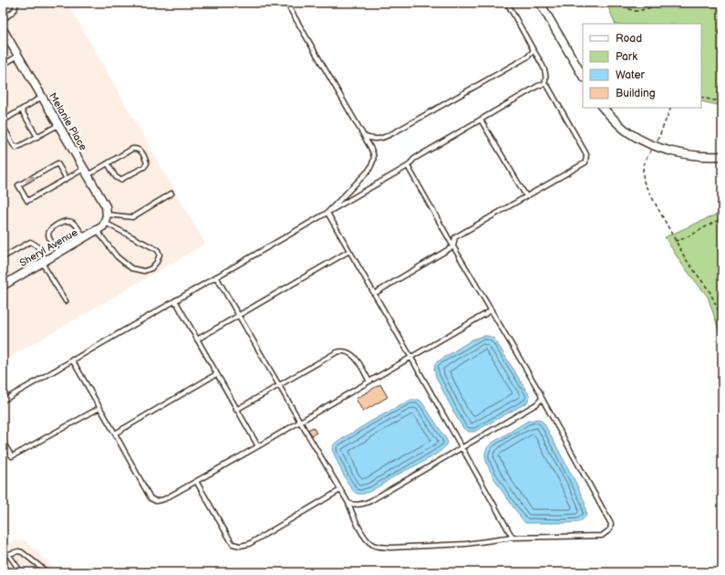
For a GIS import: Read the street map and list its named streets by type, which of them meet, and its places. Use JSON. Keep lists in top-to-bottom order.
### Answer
{
  "streets": {
    "street": ["Melanie Place", "Sheryl Avenue"]
  },
  "legend": [
    "Road",
    "Park",
    "Water",
    "Building"
  ]
}
